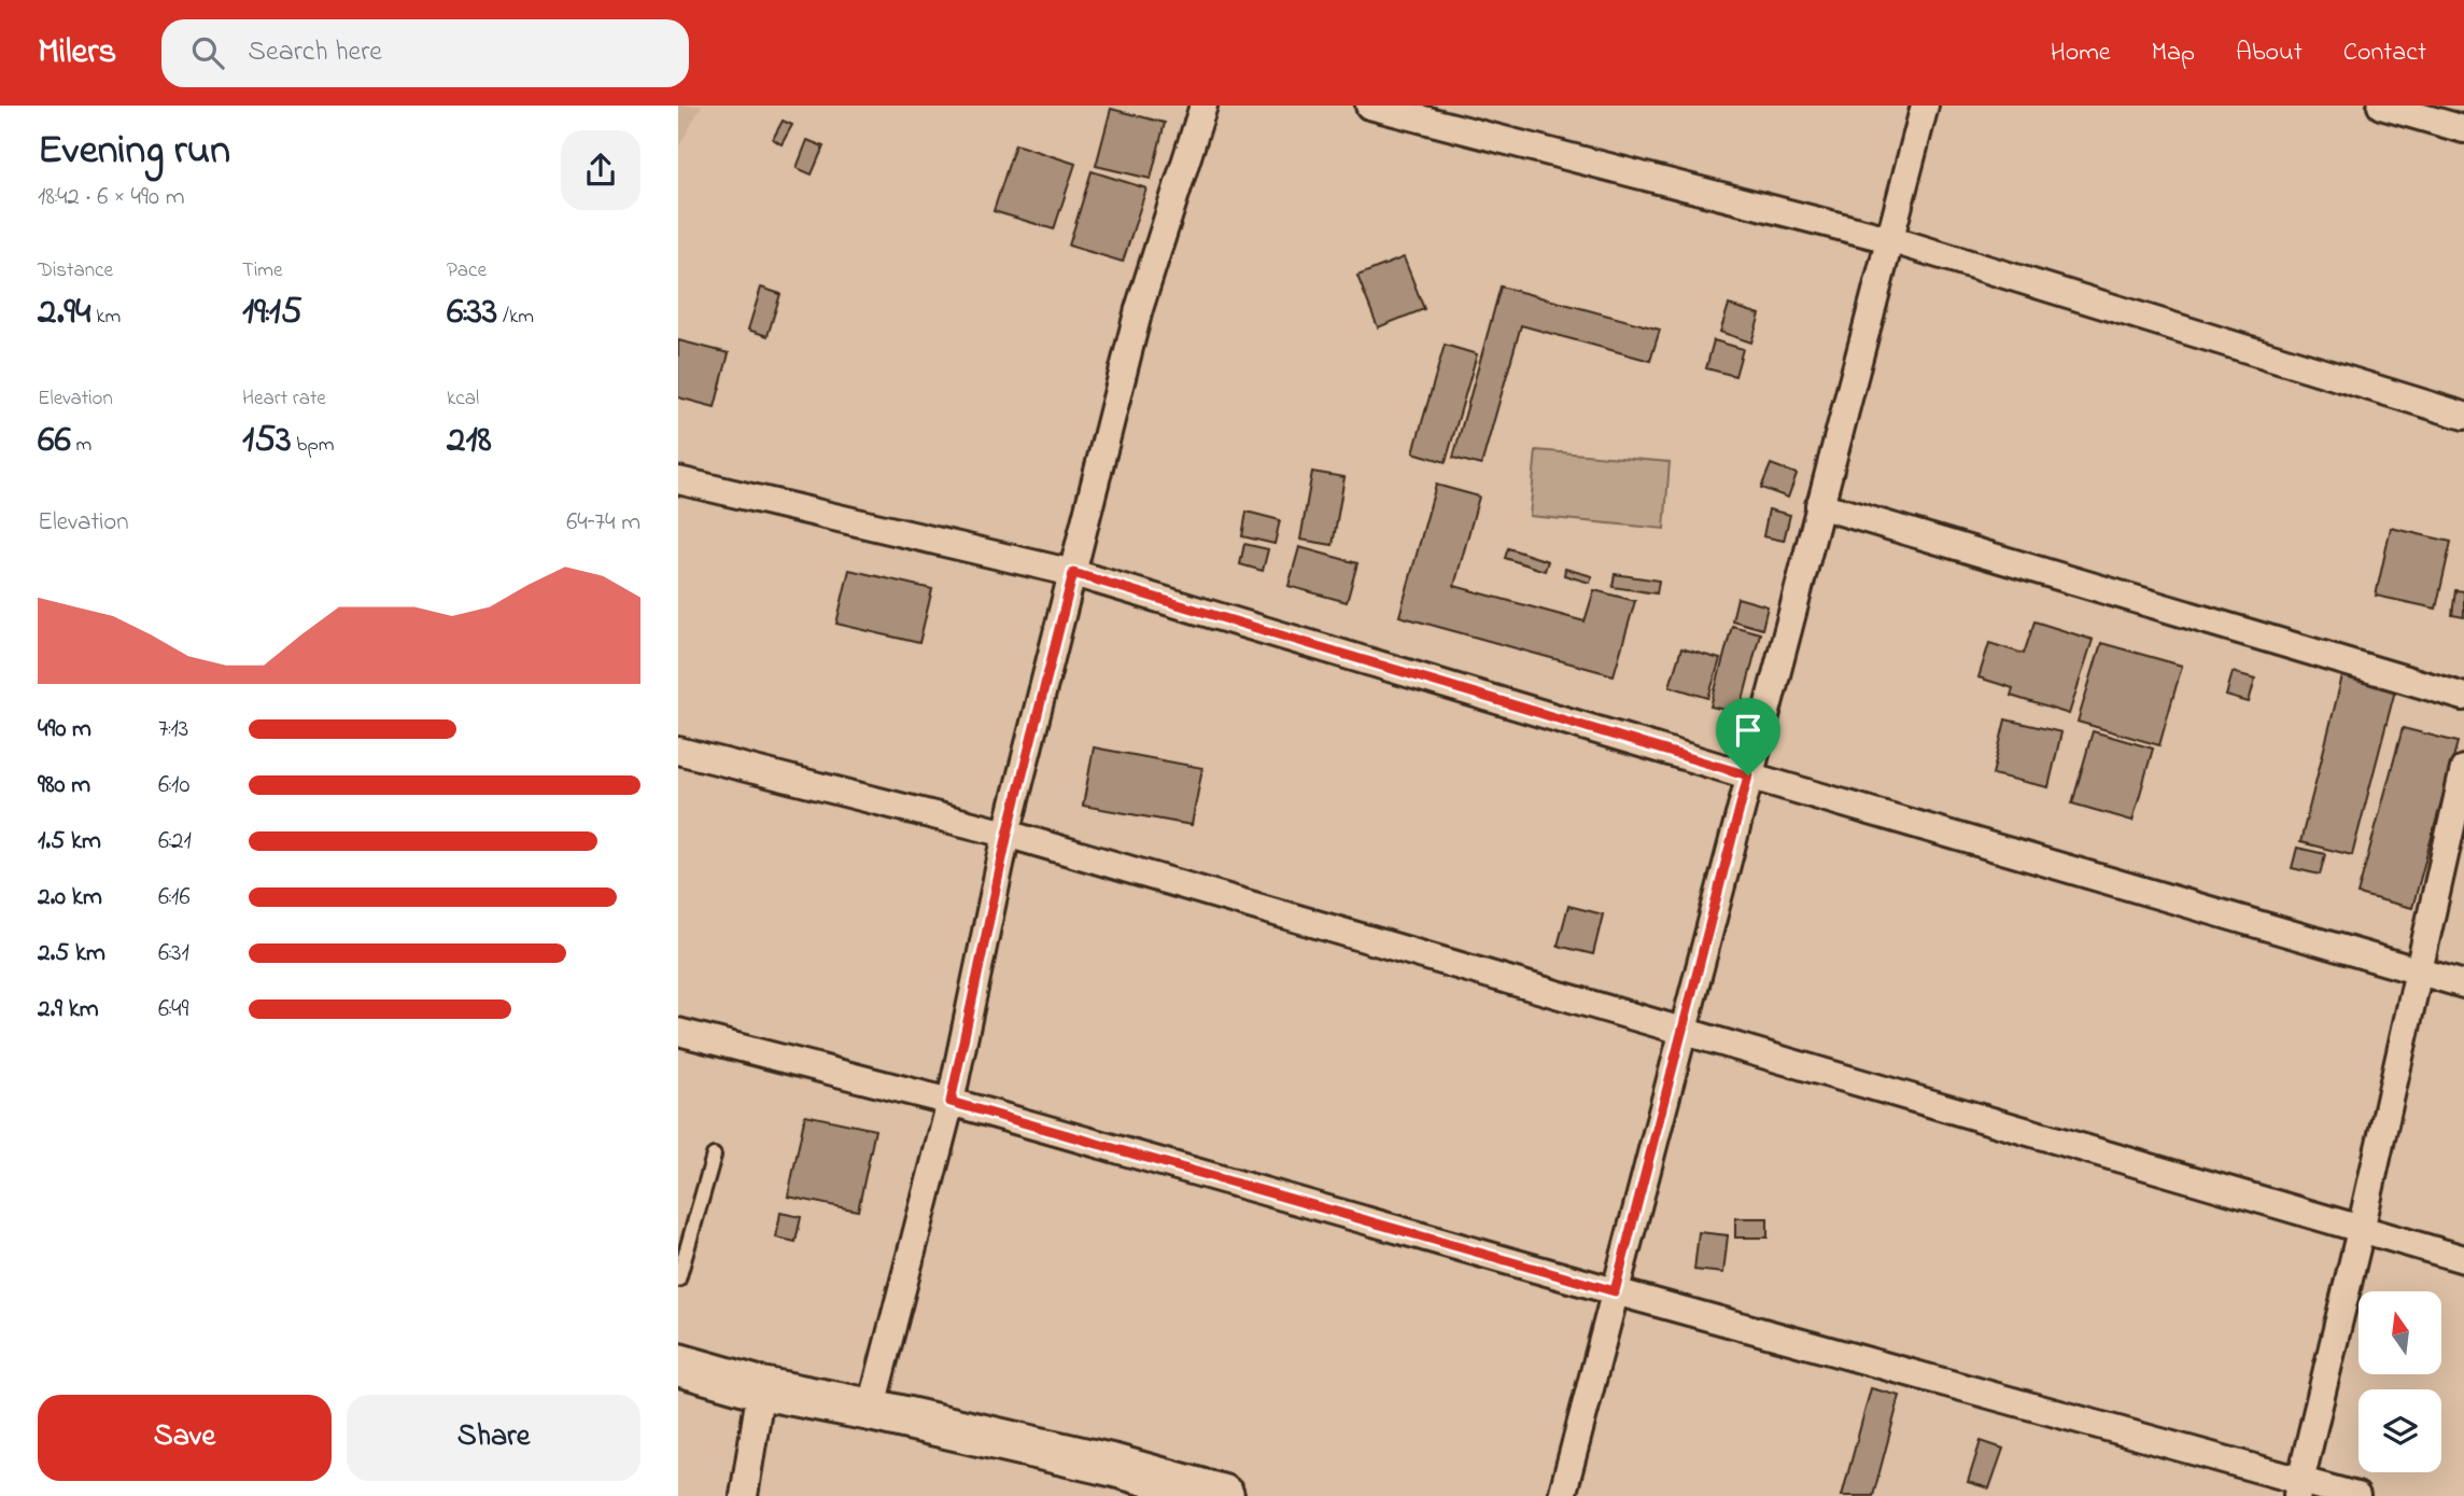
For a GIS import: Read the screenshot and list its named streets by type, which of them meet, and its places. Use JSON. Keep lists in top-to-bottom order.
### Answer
{
  "north": "top",
  "page": {
    "header": "Milers",
    "search": "Search here",
    "nav": [
      "Home",
      "Map",
      "About",
      "Contact"
    ],
    "heading": ["Evening run", "18:42 · 6 × 490 m"],
    "stats": [
      ["Distance", "2.94 km"],
      ["Time", "19:15"],
      ["Pace", "6:33 /km"],
      ["Elevation", "66 m"],
      ["Heart rate", "153 bpm"],
      ["kcal", "218"]
    ],
    "chart": ["Elevation", "64–74 m"],
    "list": [
      {
        "name": "490 m",
        "note": "7:13"
      },
      {
        "name": "980 m",
        "note": "6:10"
      },
      {
        "name": "1.5 km",
        "note": "6:21"
      },
      {
        "name": "2.0 km",
        "note": "6:16"
      },
      {
        "name": "2.5 km",
        "note": "6:31"
      },
      {
        "name": "2.9 km",
        "note": "6:49"
      }
    ],
    "buttons": ["Save", "Share"]
  }
}
